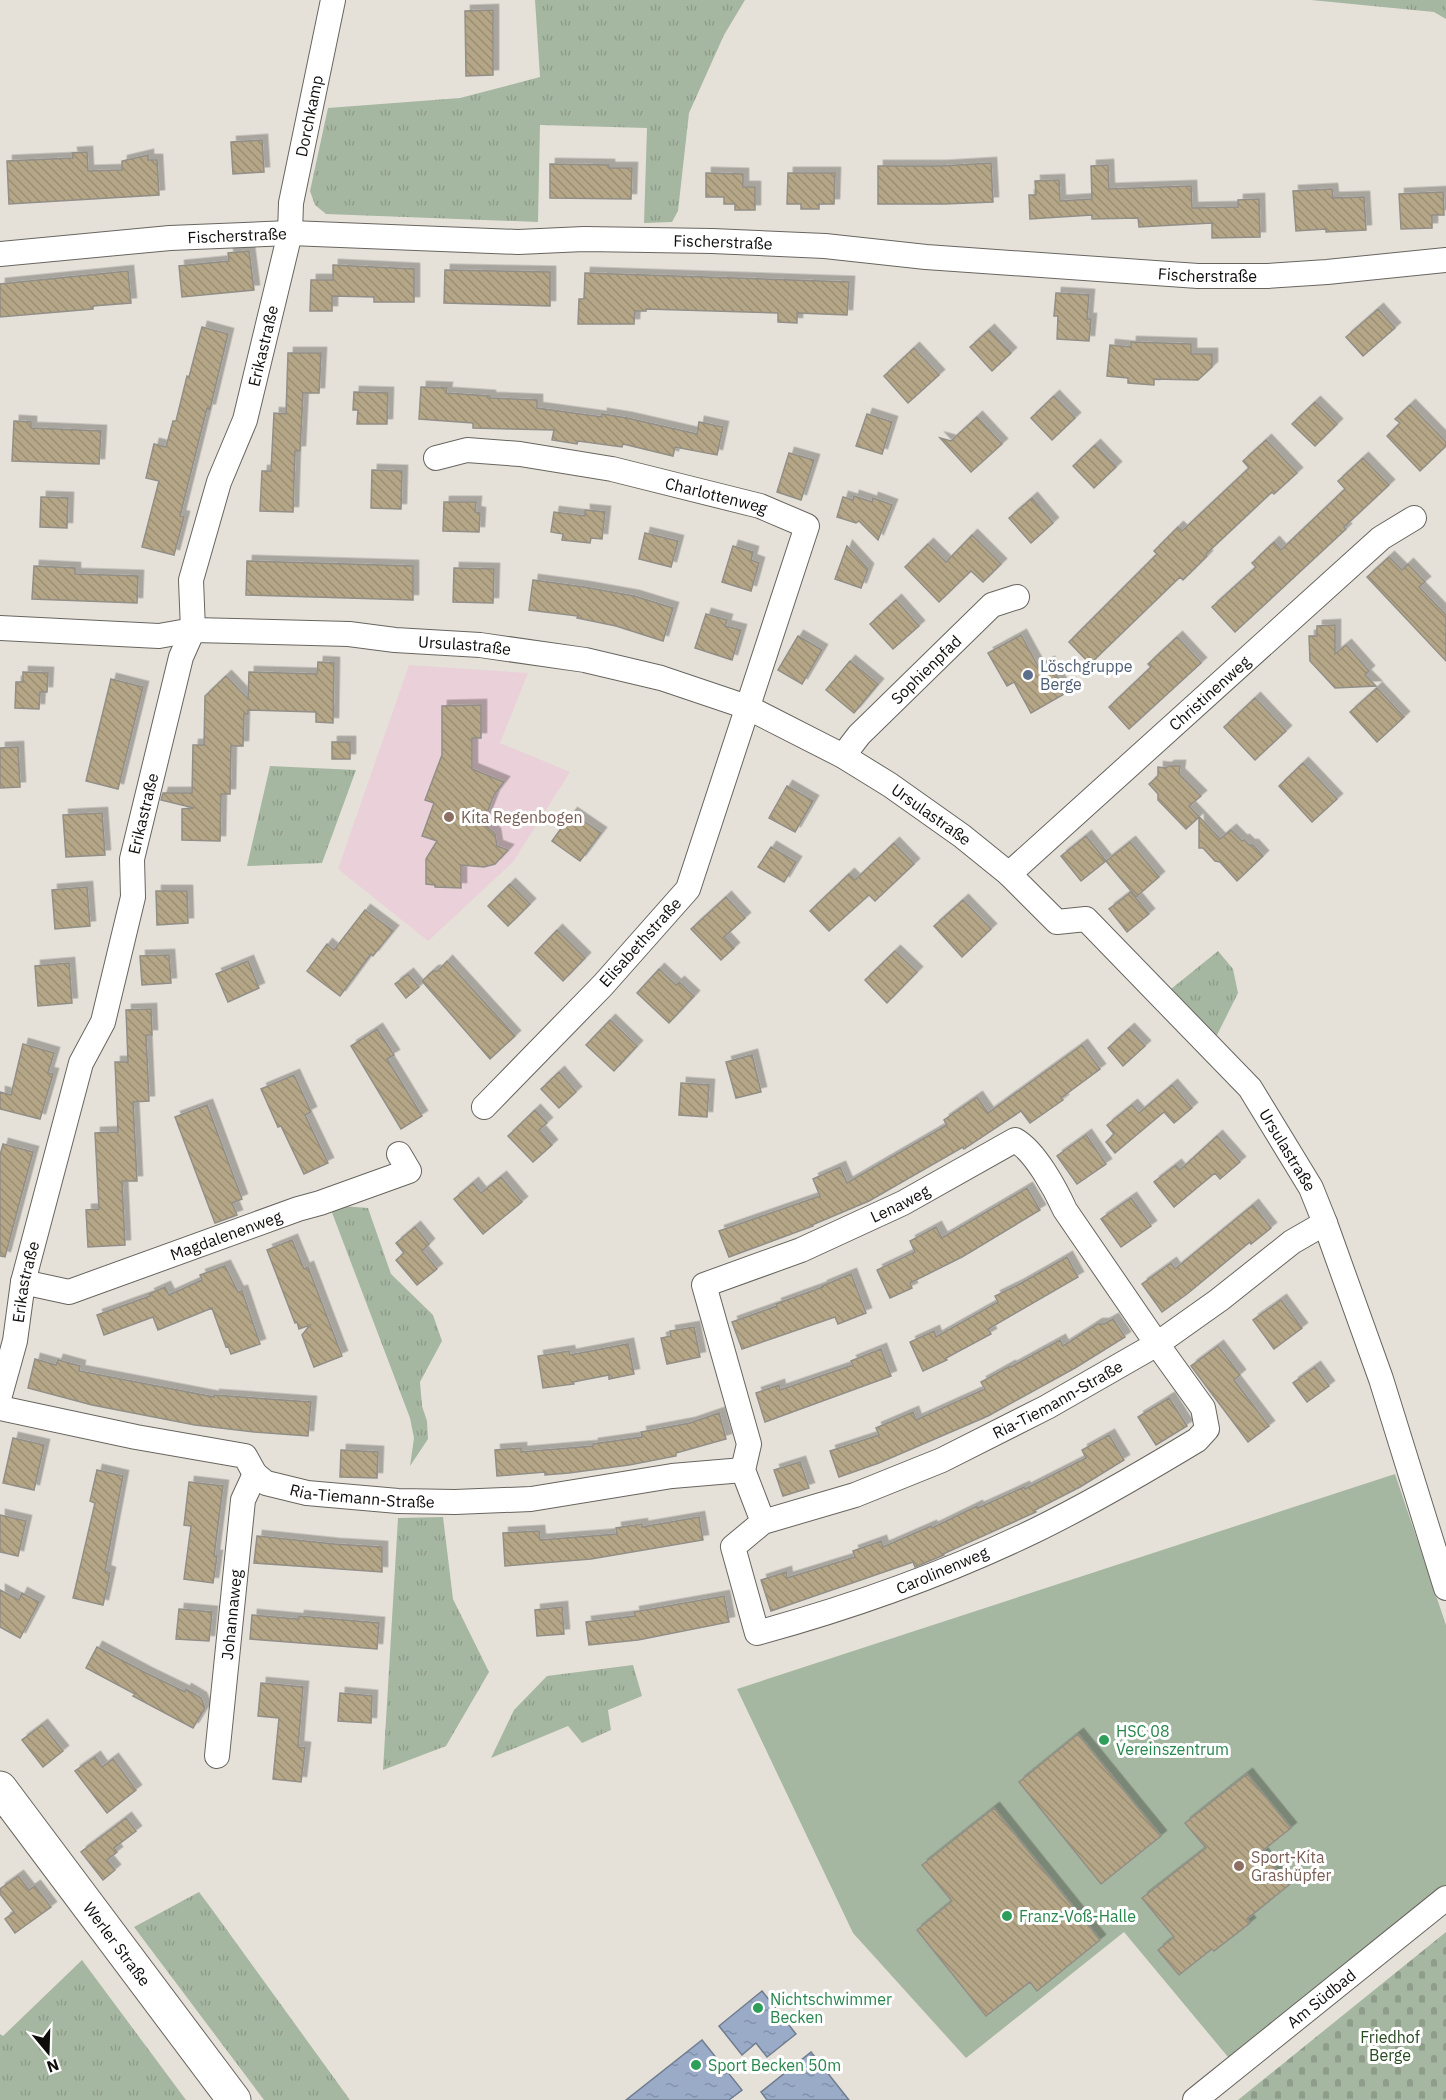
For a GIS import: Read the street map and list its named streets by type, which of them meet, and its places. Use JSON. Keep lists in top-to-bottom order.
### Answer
{
  "streets": {
    "main road": ["Werler Straße"],
    "street": [
      "Dorchkamp",
      "Fischerstraße",
      "Erikastraße",
      "Charlottenweg",
      "Ursulastraße",
      "Sophienpfad",
      "Christinenweg",
      "Elisabethstraße",
      "Lenaweg",
      "Magdalenenweg",
      "Ria-Tiemann-Straße",
      "Carolinenweg",
      "Johannaweg",
      "Am Südbad"
    ]
  },
  "crossings": [
    ["Dorchkamp", "Fischerstraße"],
    ["Dorchkamp", "Erikastraße"],
    ["Fischerstraße", "Erikastraße"],
    ["Erikastraße", "Ursulastraße"],
    ["Erikastraße", "Magdalenenweg"],
    ["Charlottenweg", "Ursulastraße"],
    ["Charlottenweg", "Elisabethstraße"],
    ["Ursulastraße", "Sophienpfad"],
    ["Ursulastraße", "Christinenweg"],
    ["Ursulastraße", "Elisabethstraße"],
    ["Ursulastraße", "Ria-Tiemann-Straße"],
    ["Lenaweg", "Ria-Tiemann-Straße"],
    ["Lenaweg", "Carolinenweg"],
    ["Ria-Tiemann-Straße", "Carolinenweg"],
    ["Ria-Tiemann-Straße", "Johannaweg"]
  ],
  "parks": ["Friedhof Berge"],
  "places": [
    "Löschgruppe Berge",
    "Kita Regenbogen",
    "HSC 08 Vereinszentrum",
    "Sport-Kita Grashüpfer",
    "Franz-Voß-Halle",
    "Nichtschwimmer Becken",
    "Sport Becken 50m"
  ],
  "north": "bottom"
}
